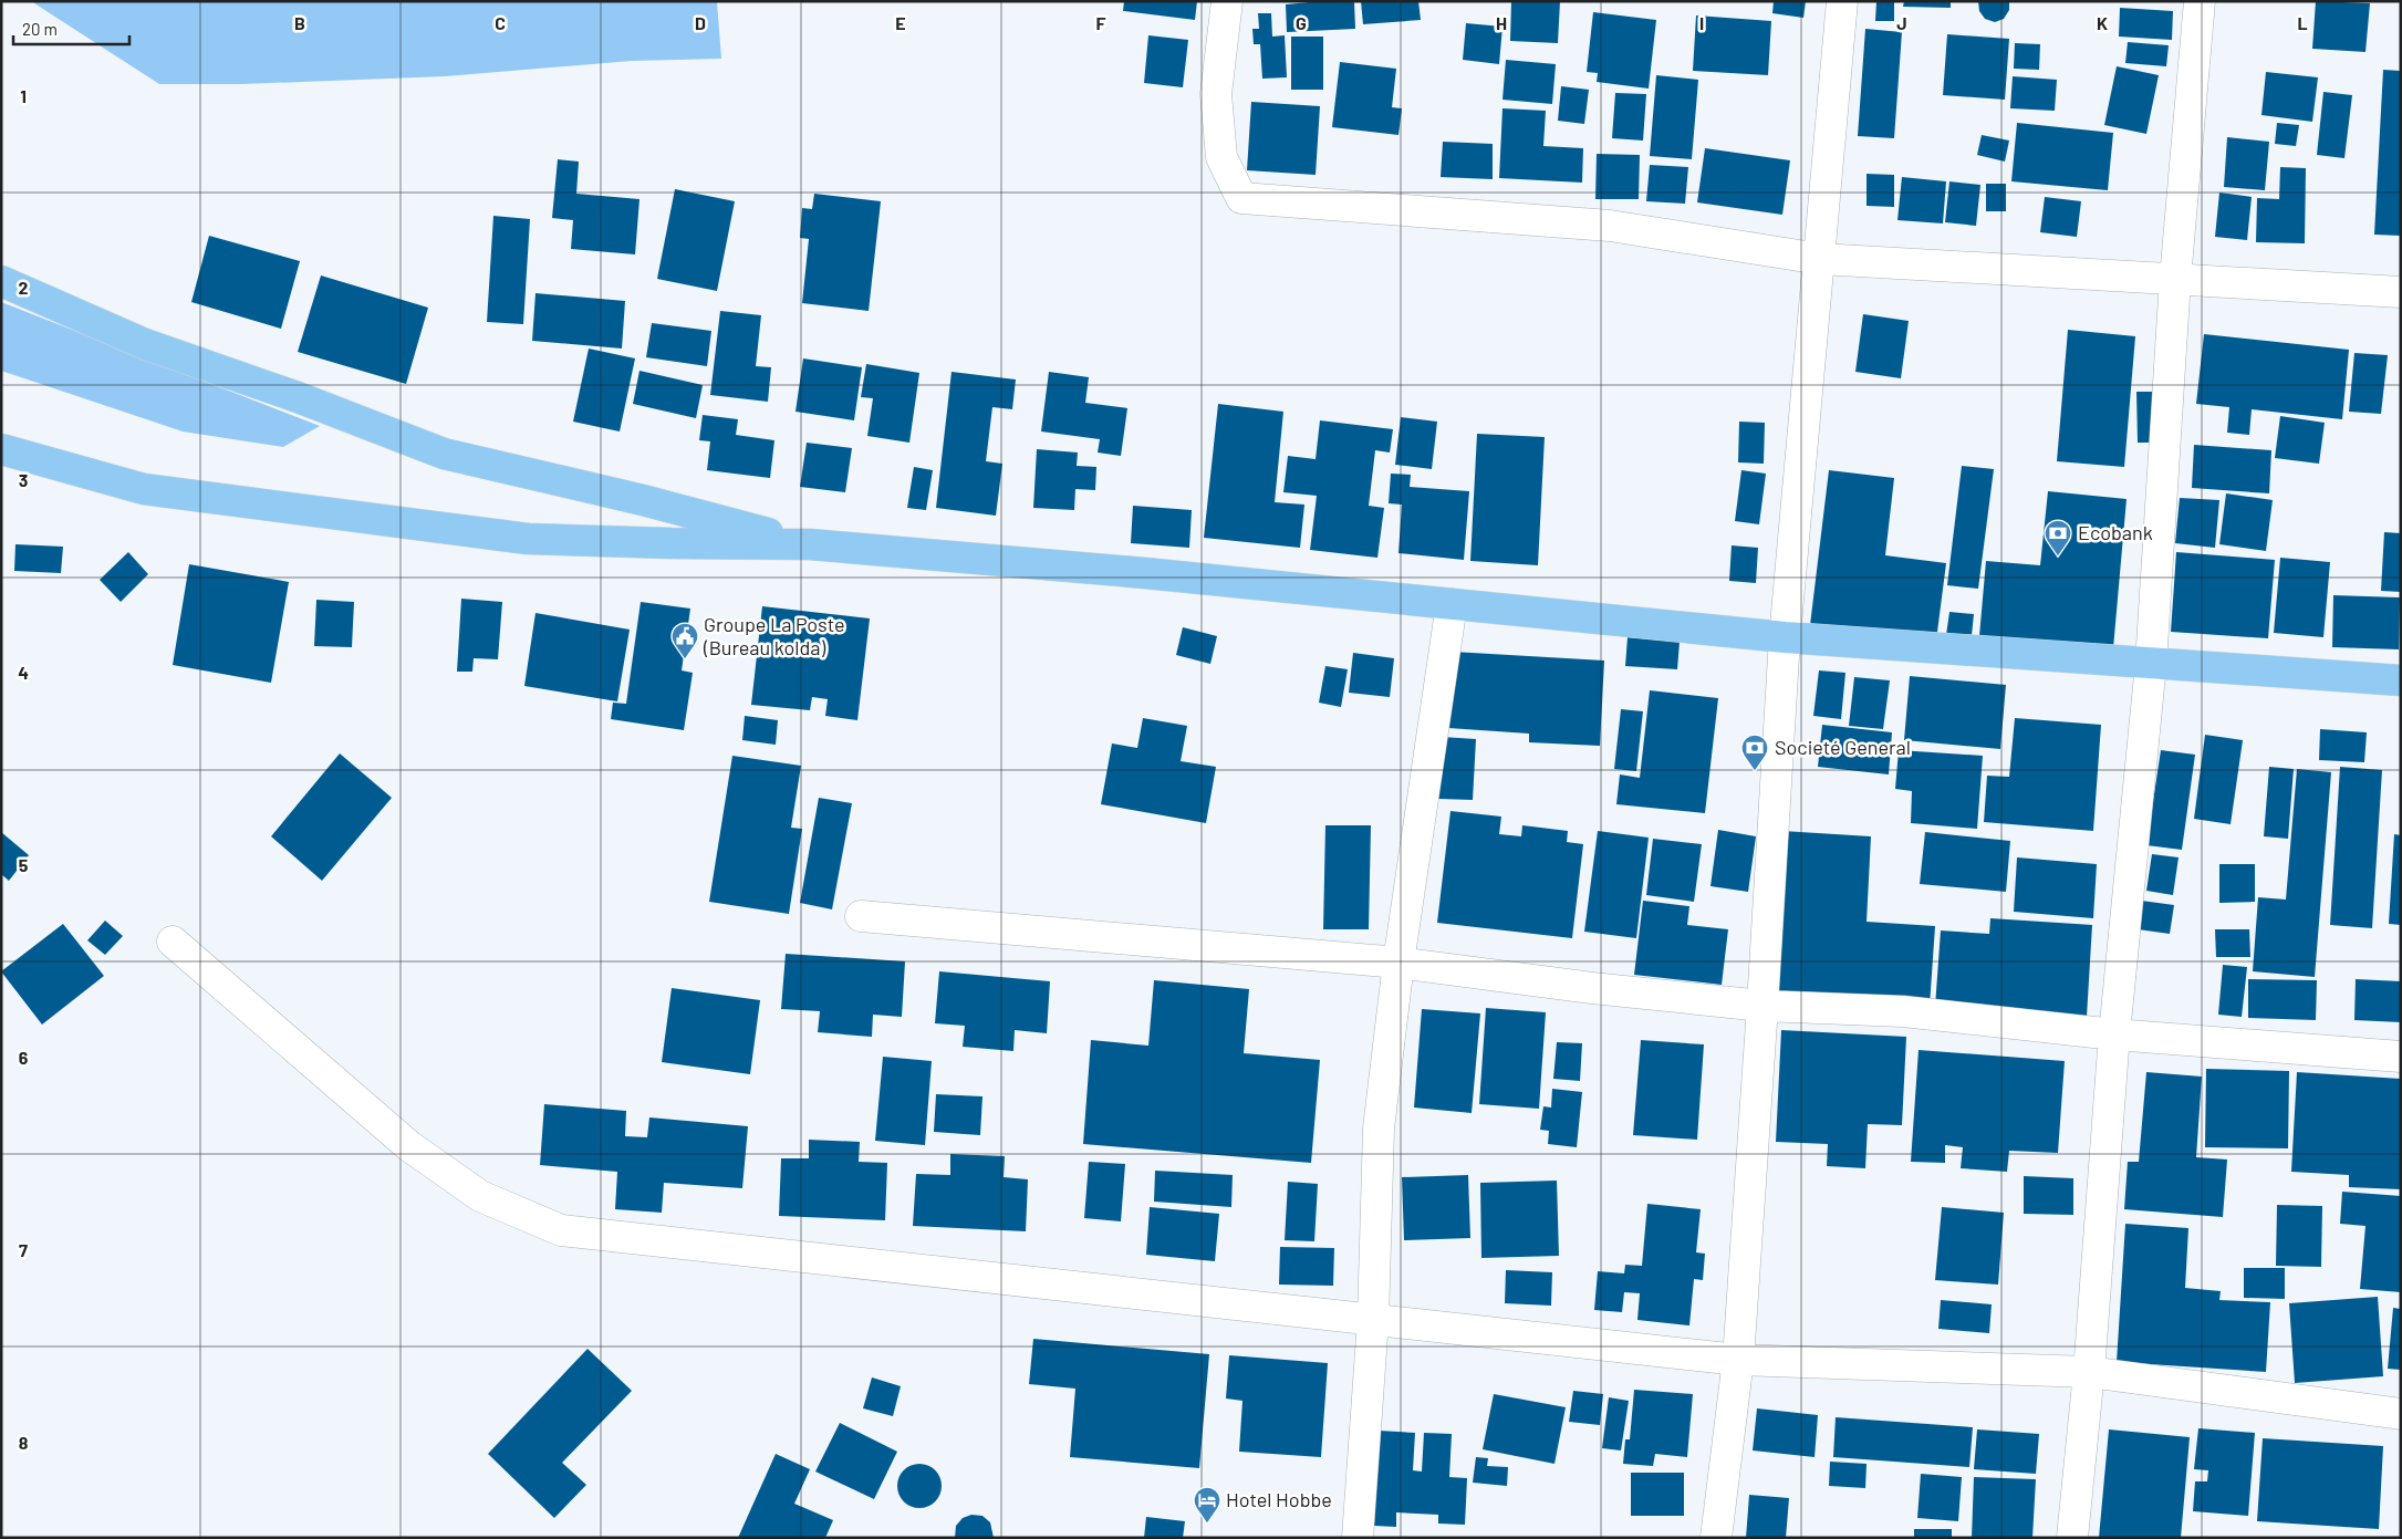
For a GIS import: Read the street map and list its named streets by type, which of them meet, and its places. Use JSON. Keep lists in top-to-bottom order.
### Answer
{
  "places": {
    "bank": ["Ecobank", "Societé General"],
    "public building": ["Groupe La Poste (Bureau kolda)"],
    "hotel": ["Hotel Hobbe"]
  },
  "scale_bar": "20 m",
  "grid": {
    "columns": [
      "B",
      "C",
      "D",
      "E",
      "F",
      "G",
      "H",
      "I",
      "J",
      "K",
      "L"
    ],
    "rows": [
      "1",
      "2",
      "3",
      "4",
      "5",
      "6",
      "7",
      "8"
    ]
  }
}
